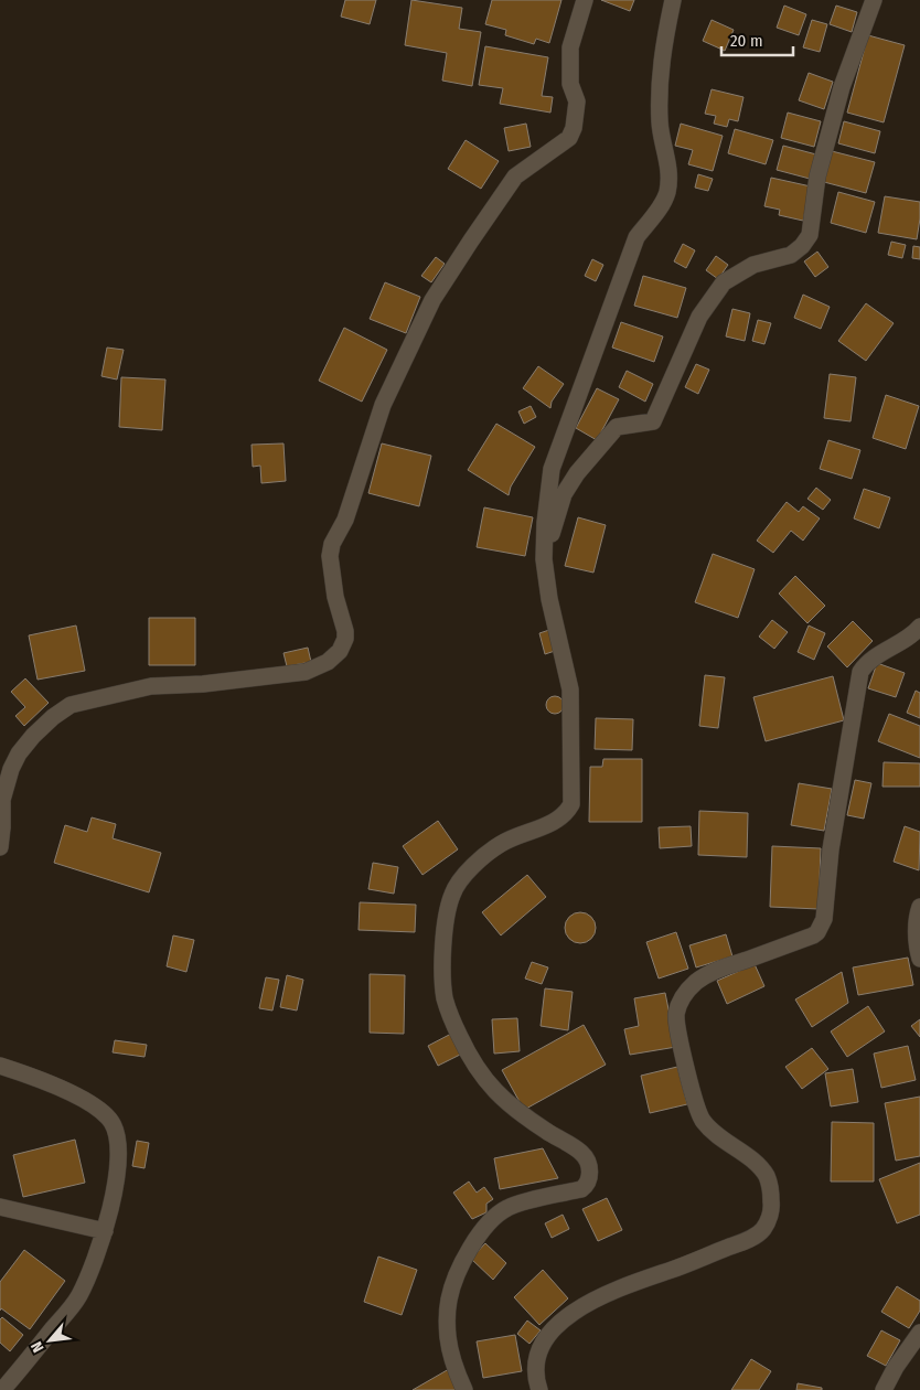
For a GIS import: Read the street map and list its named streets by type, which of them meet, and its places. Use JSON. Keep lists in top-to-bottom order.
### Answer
{
  "scale_bar": "20 m",
  "north": "bottom left"
}
